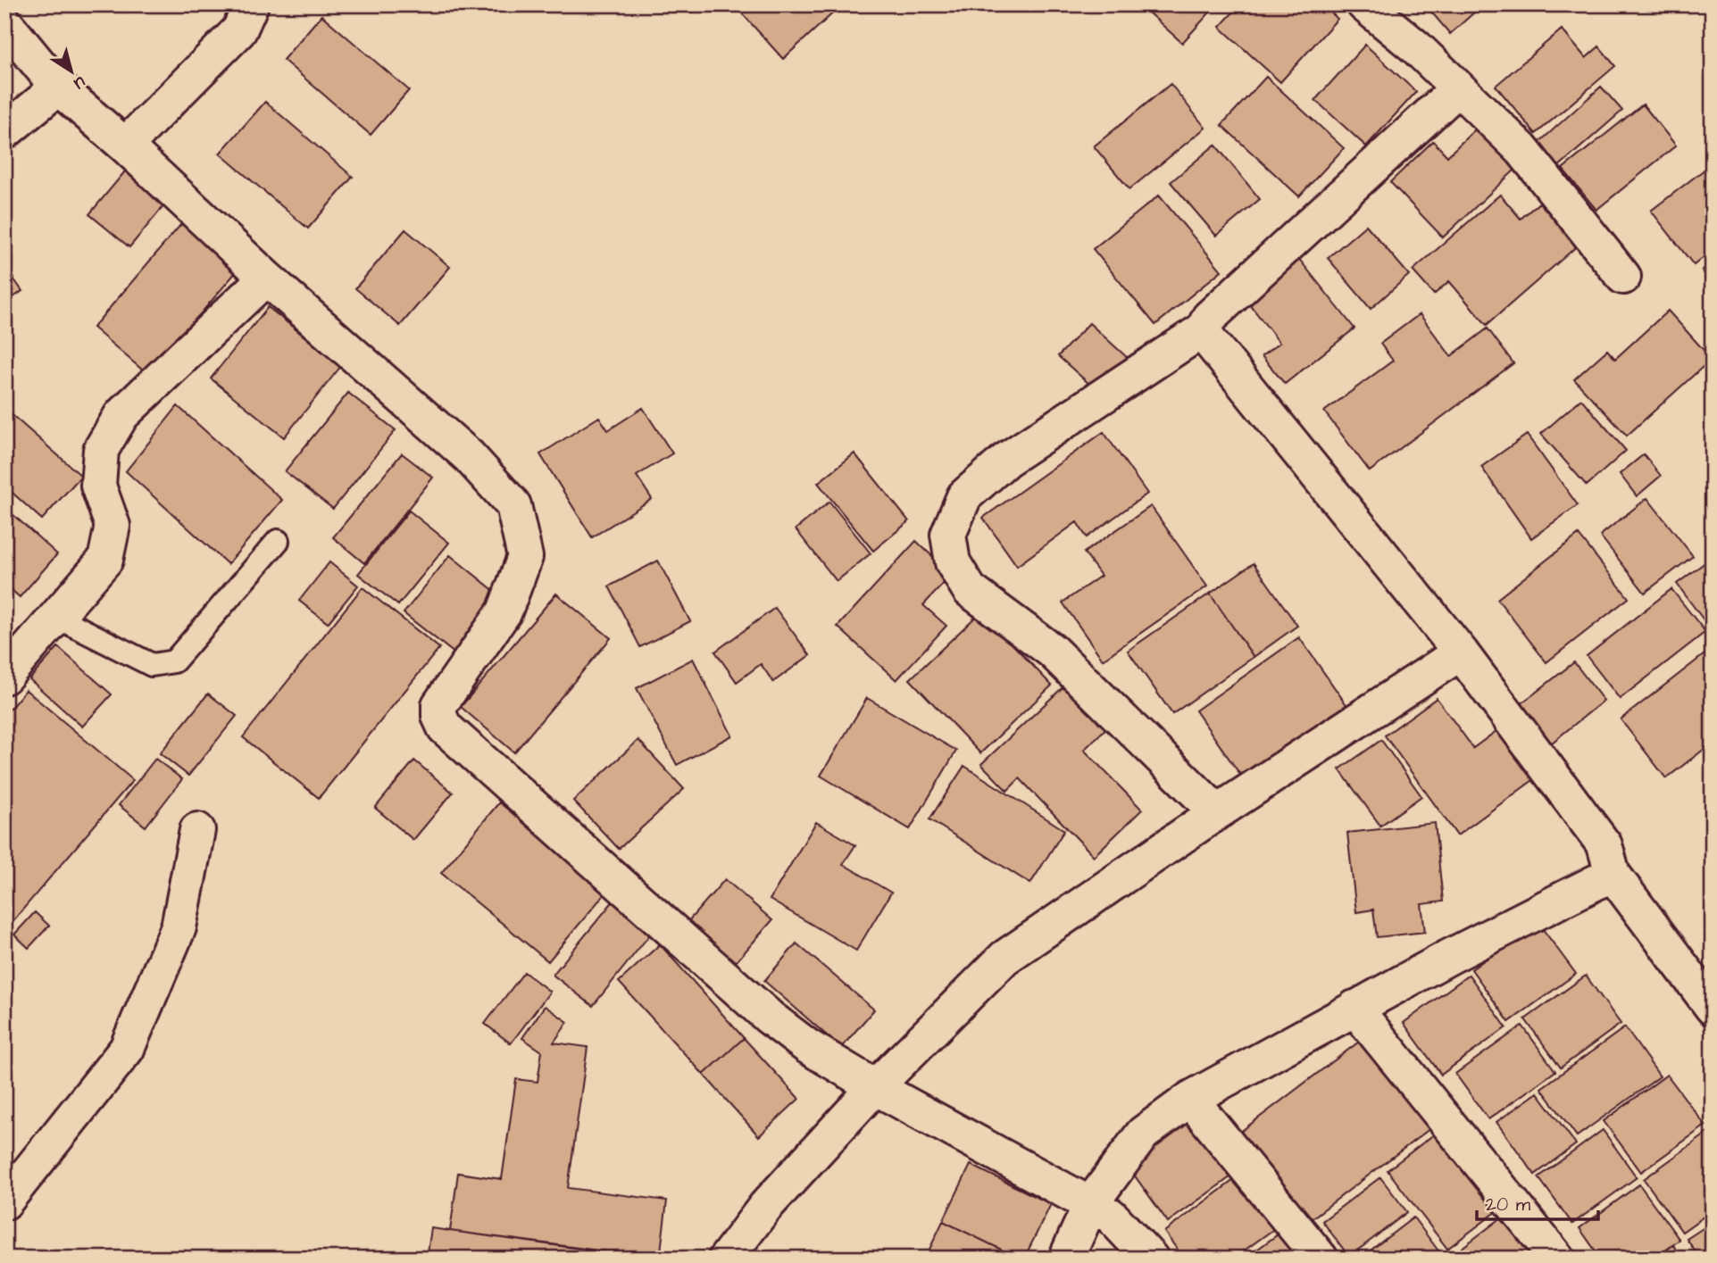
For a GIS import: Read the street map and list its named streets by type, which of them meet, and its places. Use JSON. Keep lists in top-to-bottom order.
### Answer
{
  "scale_bar": "20 m",
  "north": "bottom right"
}
